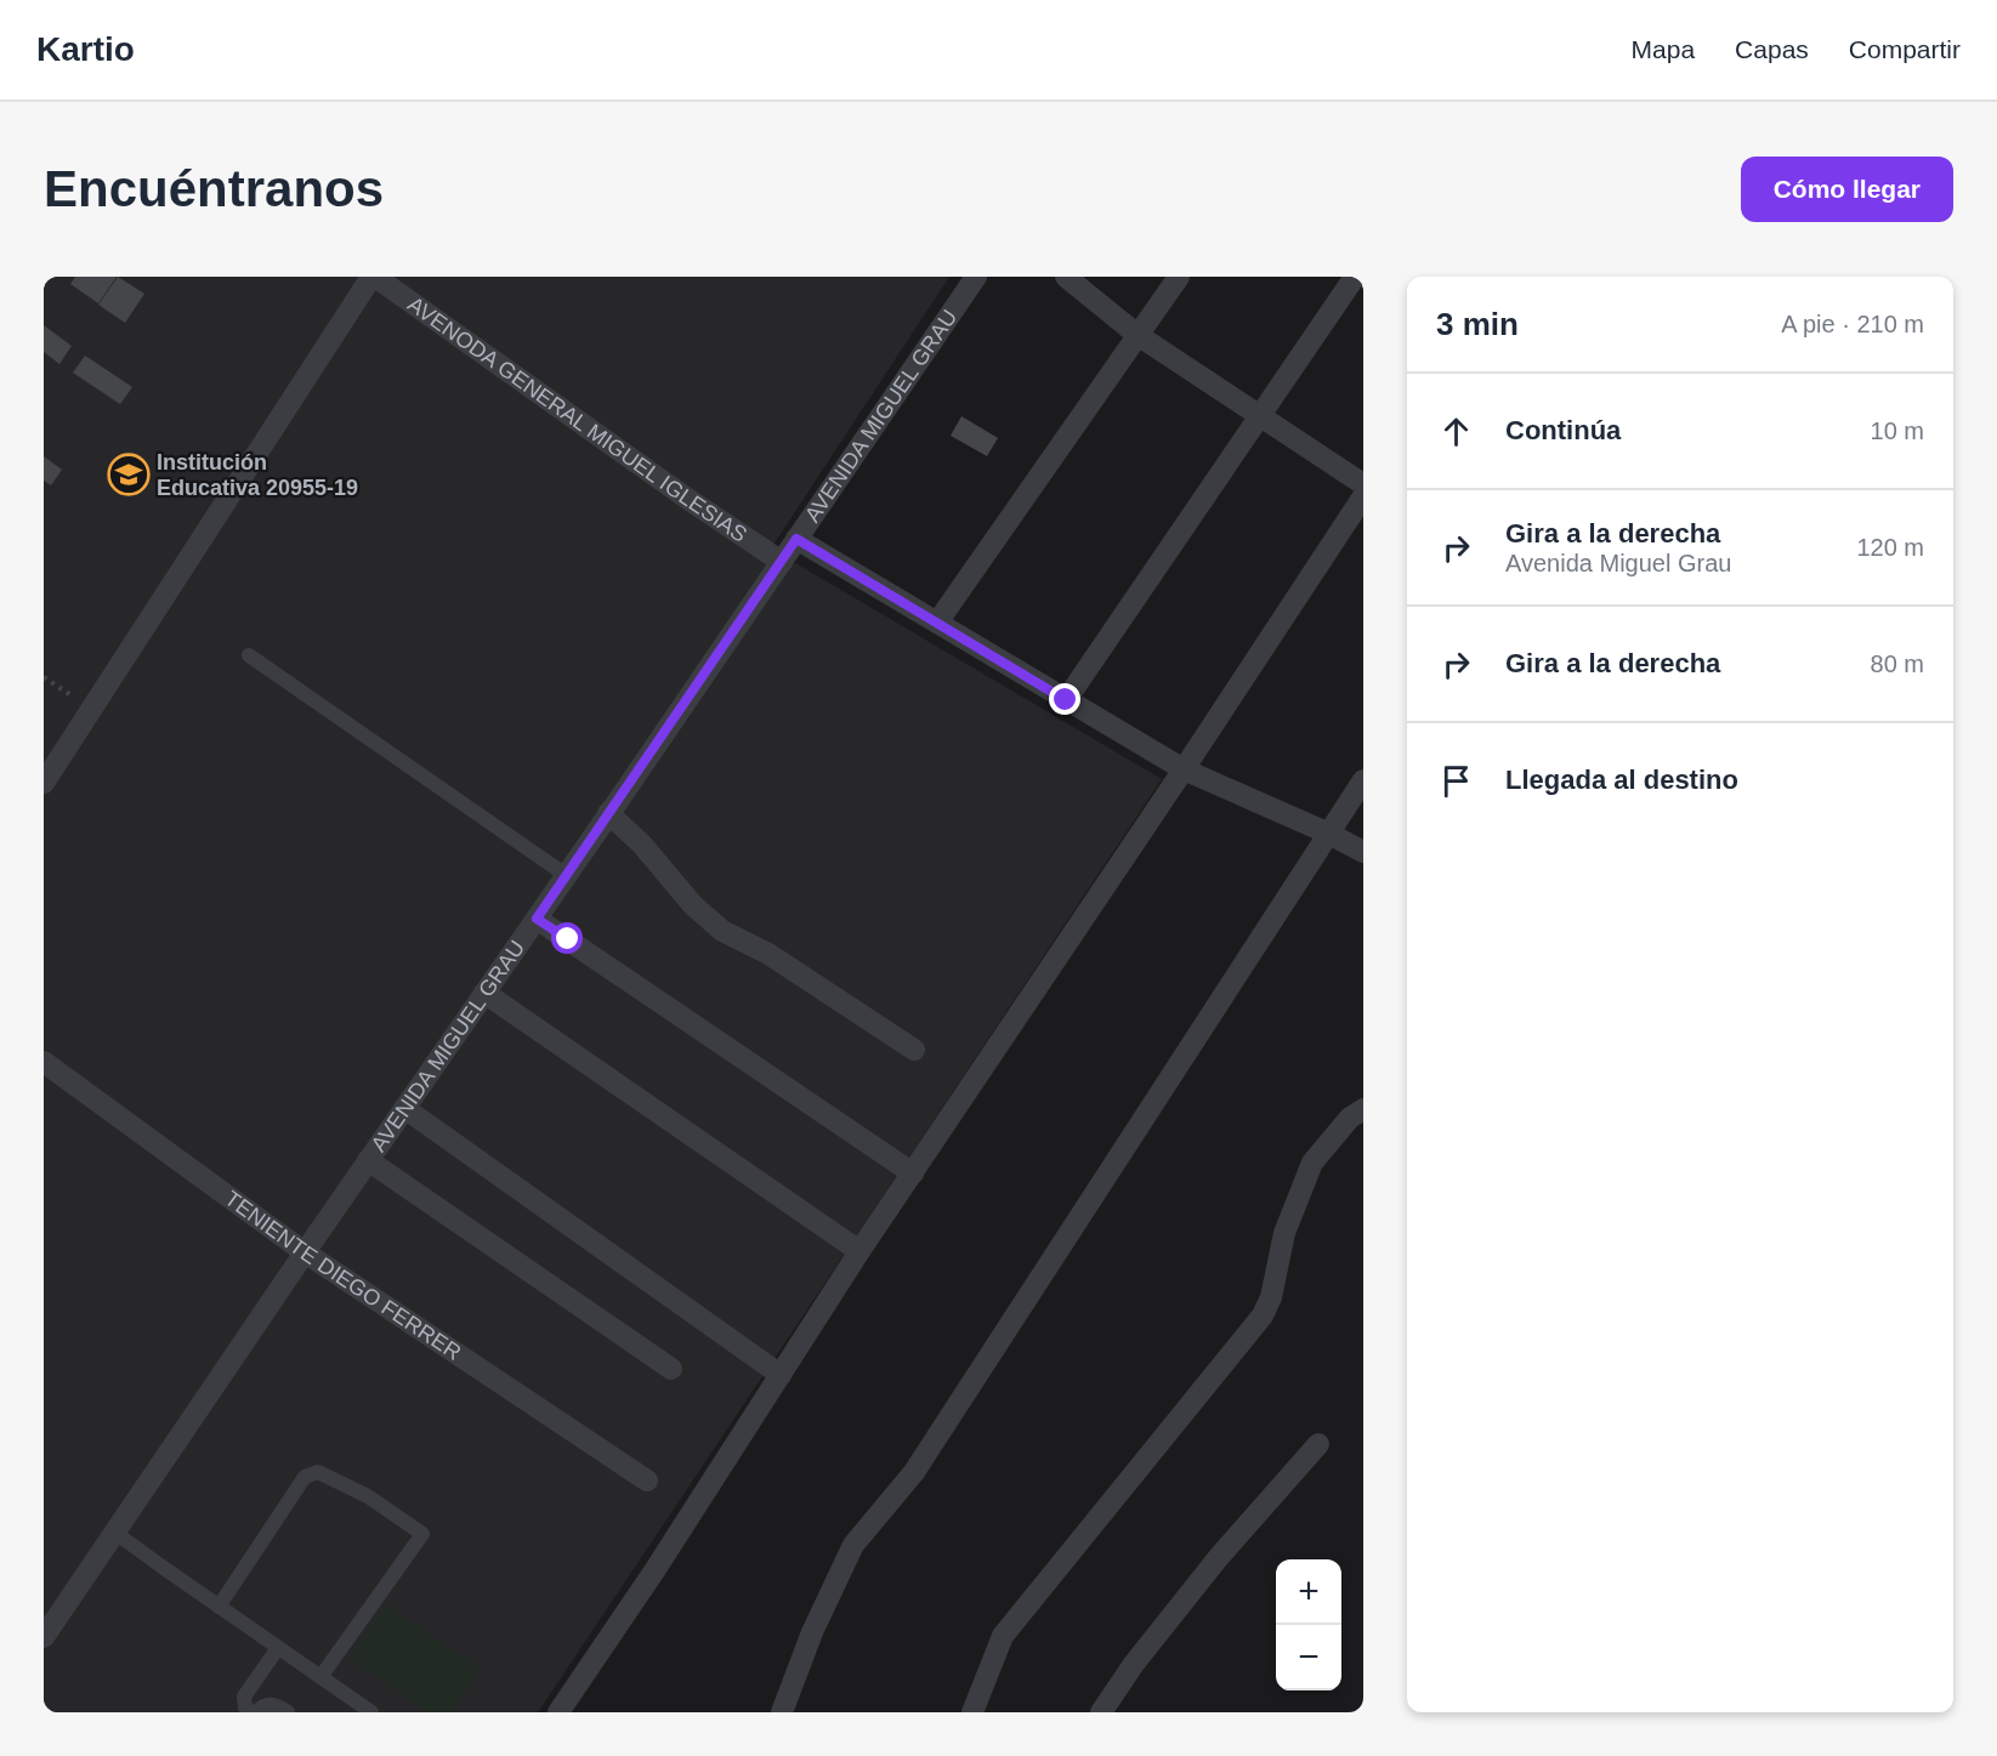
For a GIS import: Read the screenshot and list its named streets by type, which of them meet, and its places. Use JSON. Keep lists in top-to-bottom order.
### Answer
{
  "streets": {
    "street": ["AVENIDA MIGUEL GRAU", "AVENODA GENERAL MIGUEL IGLESIAS", "TENIENTE DIEGO FERRER"]
  },
  "crossings": [
    ["AVENIDA MIGUEL GRAU", "AVENODA GENERAL MIGUEL IGLESIAS"],
    ["AVENIDA MIGUEL GRAU", "TENIENTE DIEGO FERRER"]
  ],
  "places": {
    "school or university": ["Institución Educativa 20955-19"]
  },
  "page": {
    "header": "Kartio",
    "nav": ["Mapa", "Capas", "Compartir"],
    "buttons": "Cómo llegar",
    "title": "Encuéntranos",
    "heading": ["3 min", "A pie · 210 m"],
    "list": [
      ["Continúa", "10 m"],
      ["Gira a la derecha", "Avenida Miguel Grau", "120 m"],
      ["Gira a la derecha", "80 m"],
      "Llegada al destino"
    ],
    "map_buttons": ["+", "−"]
  }
}
